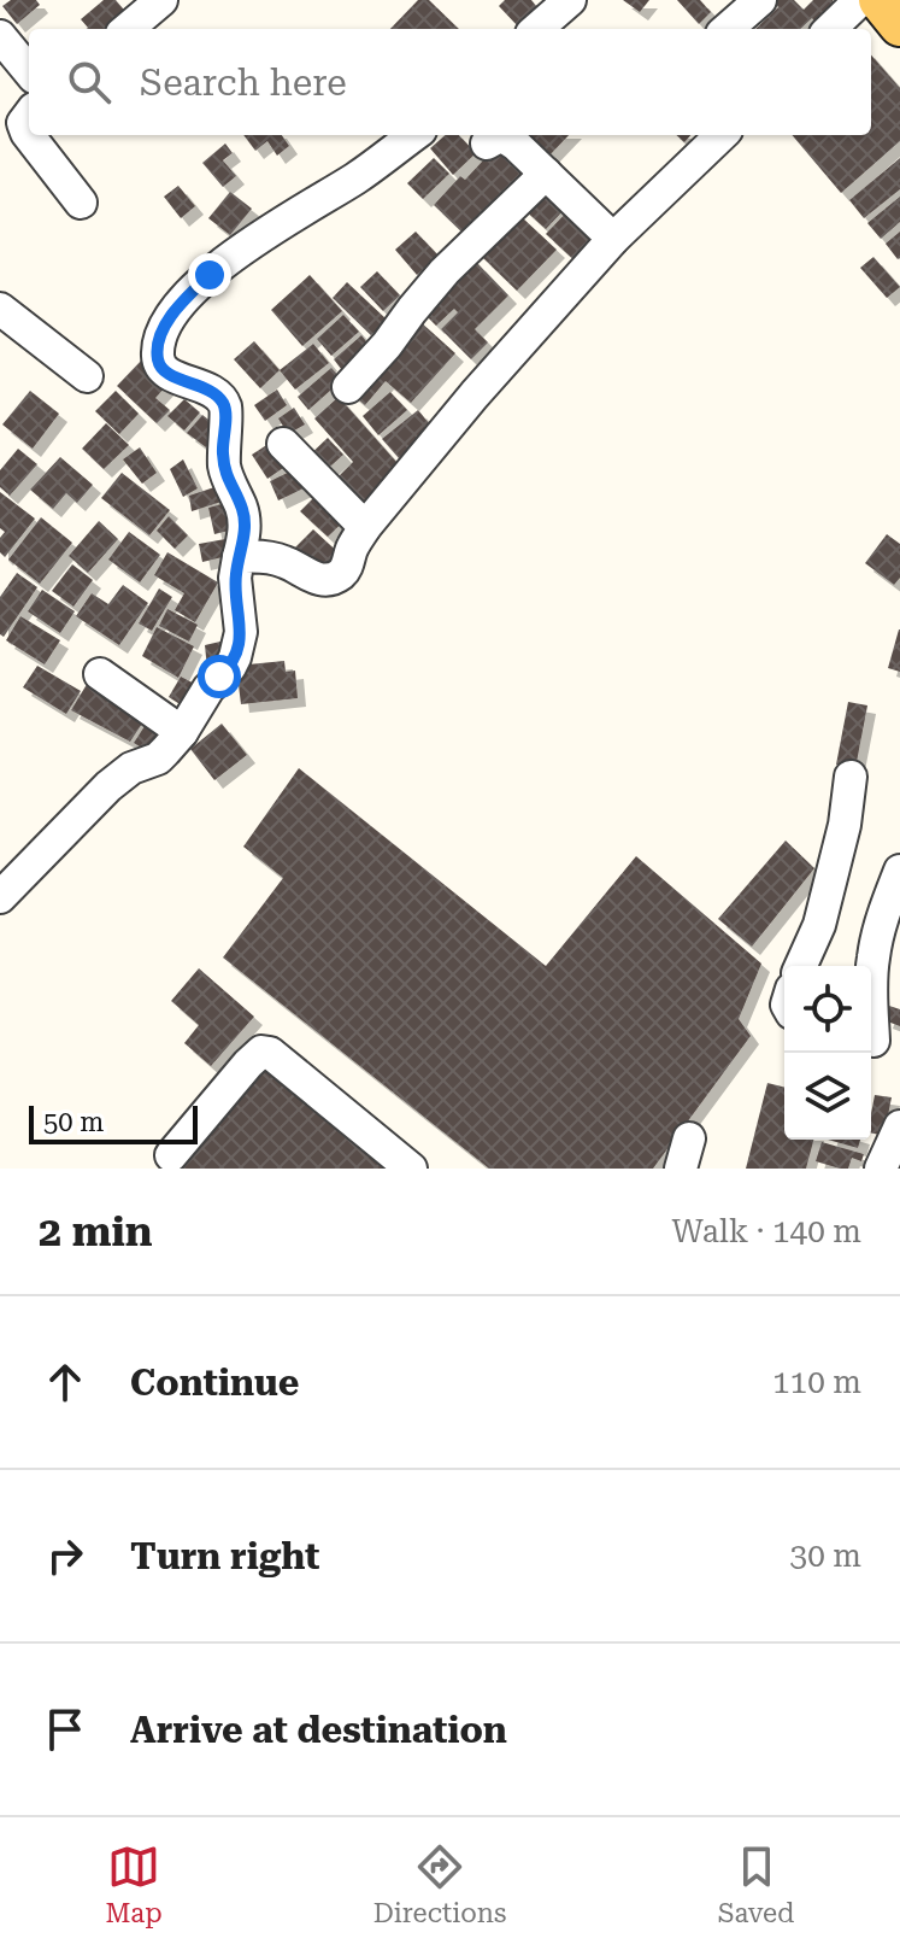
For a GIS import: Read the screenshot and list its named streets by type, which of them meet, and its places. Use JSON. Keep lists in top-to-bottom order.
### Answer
{
  "scale_bar": "50 m",
  "page": {
    "search": "Search here",
    "scale": "50 m",
    "heading": ["2 min", "Walk · 140 m"],
    "list": [
      ["Continue", "110 m"],
      ["Turn right", "30 m"],
      "Arrive at destination"
    ],
    "nav": ["Map", "Directions", "Saved"]
  }
}
